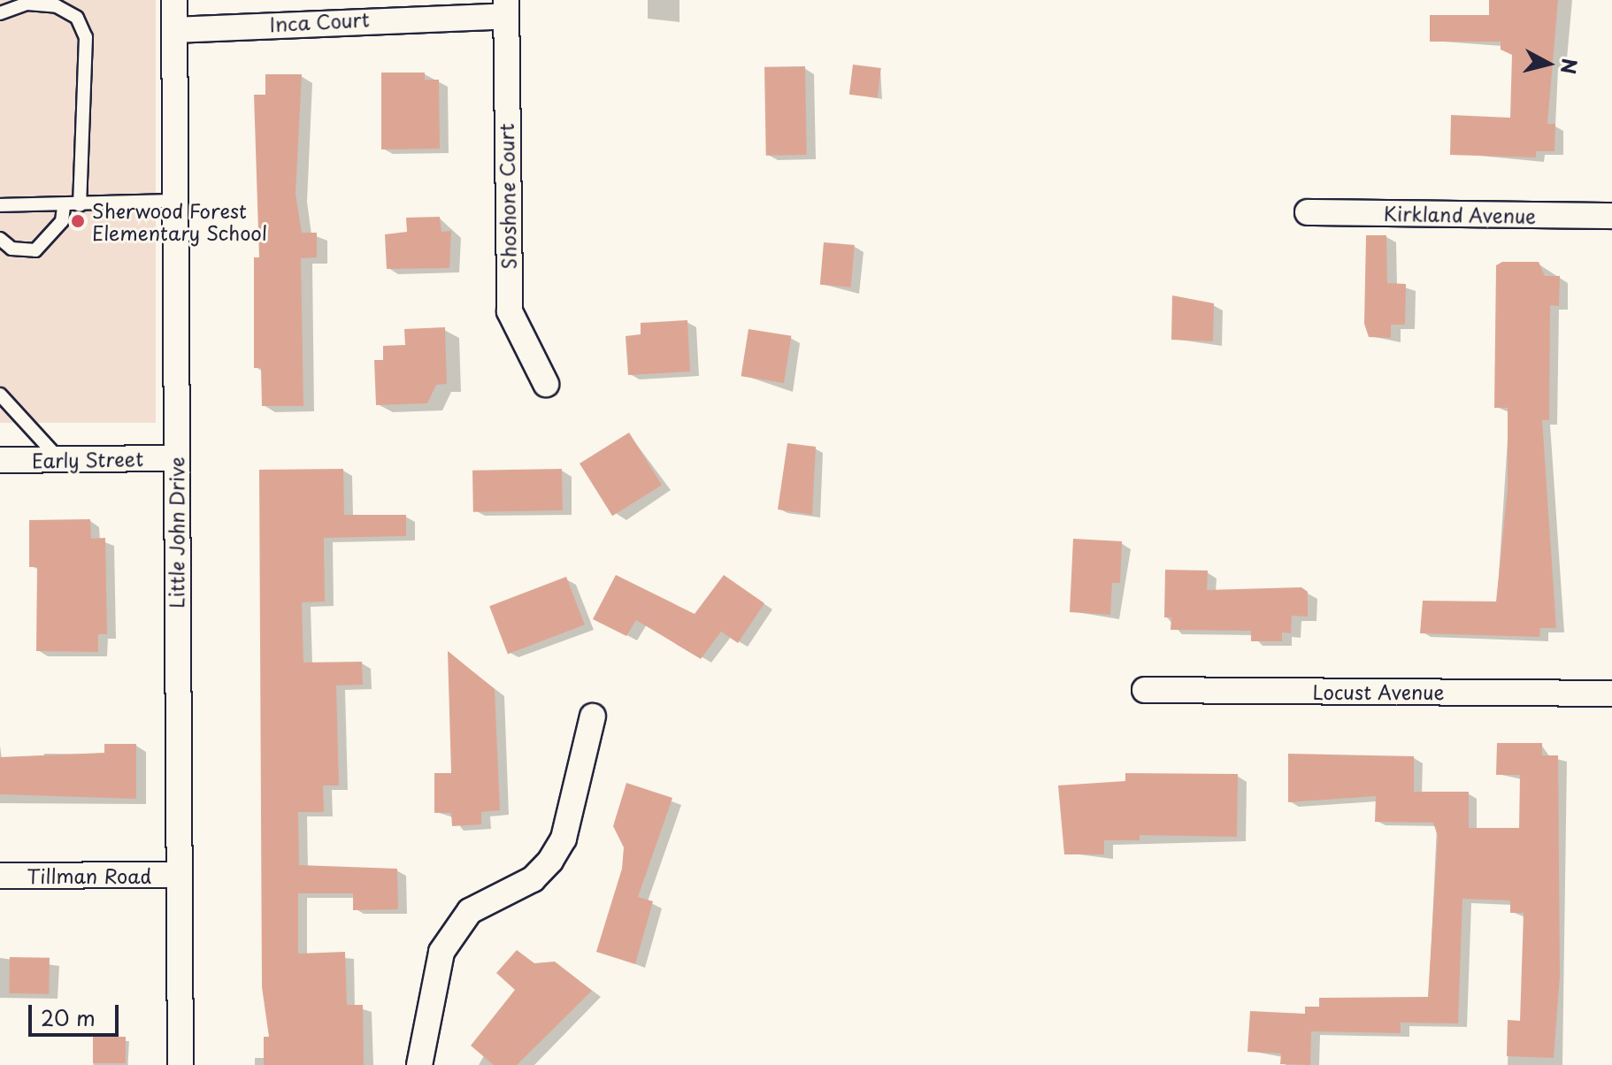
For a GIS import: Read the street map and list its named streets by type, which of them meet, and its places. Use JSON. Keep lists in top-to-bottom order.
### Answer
{
  "streets": {
    "street": [
      "Inca Court",
      "Shoshone Court",
      "Kirkland Avenue",
      "Early Street",
      "Little John Drive",
      "Locust Avenue",
      "Tillman Road"
    ]
  },
  "crossings": [
    ["Inca Court", "Shoshone Court"],
    ["Inca Court", "Little John Drive"],
    ["Early Street", "Little John Drive"],
    ["Little John Drive", "Tillman Road"]
  ],
  "places": ["Sherwood Forest Elementary School"],
  "scale_bar": "20 m",
  "north": "right"
}
